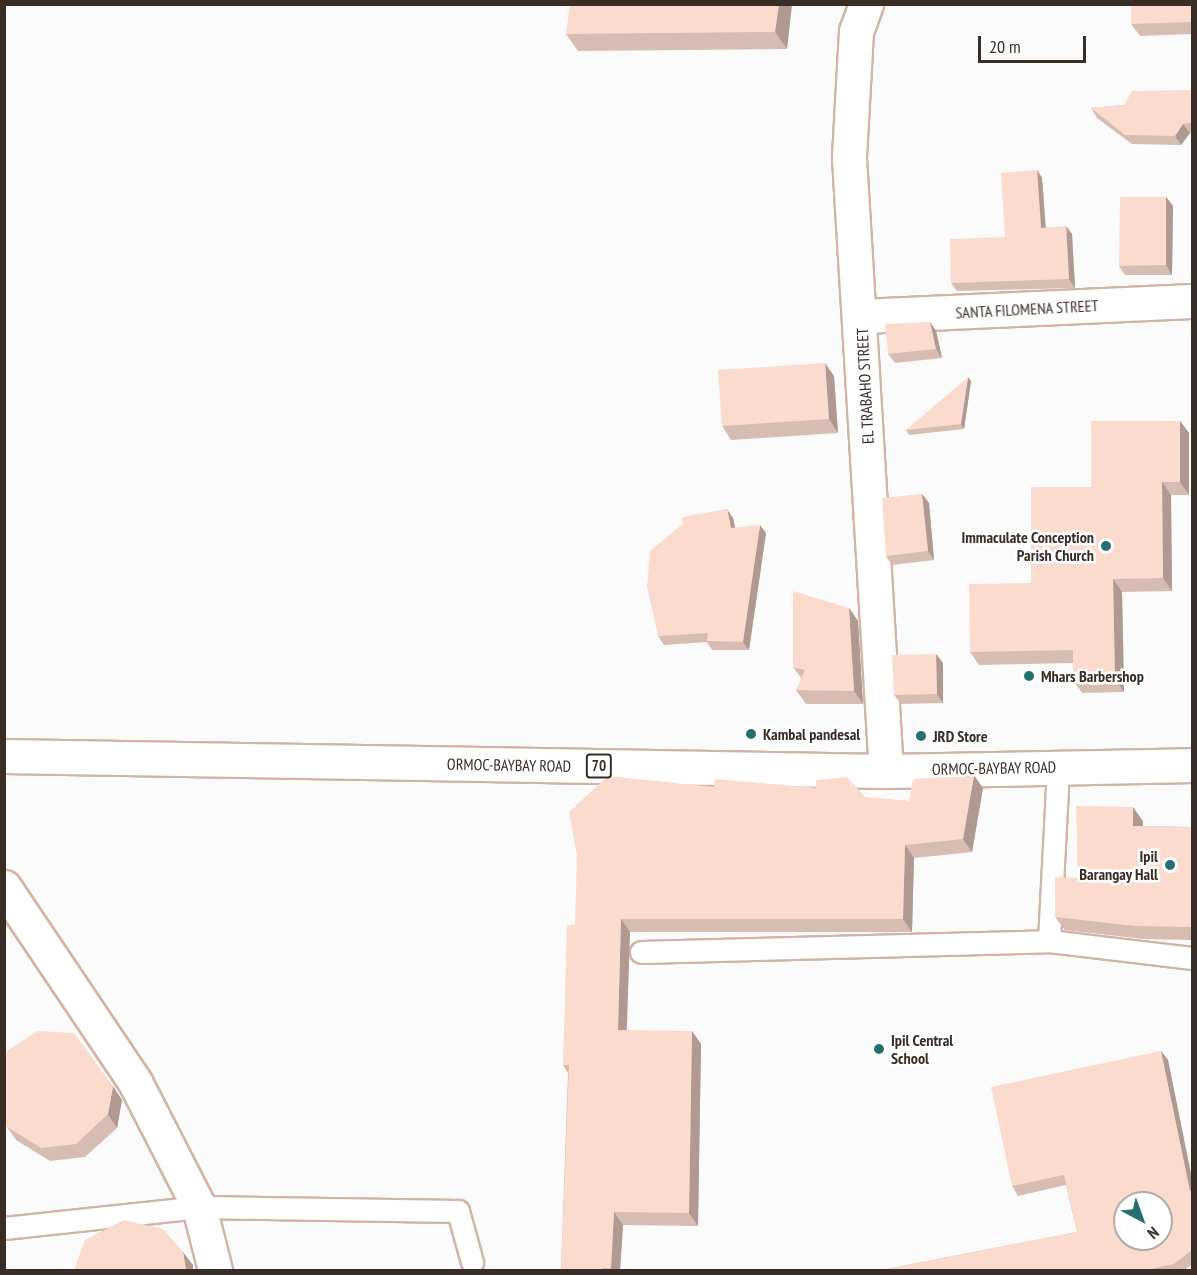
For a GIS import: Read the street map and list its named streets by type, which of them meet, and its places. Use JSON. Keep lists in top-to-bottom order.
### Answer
{
  "streets": {
    "main road": [
      "SANTA FILOMENA STREET",
      "EL TRABAHO STREET",
      "ORMOC-BAYBAY ROAD",
      "70"
    ]
  },
  "crossings": [
    ["SANTA FILOMENA STREET", "EL TRABAHO STREET"],
    ["EL TRABAHO STREET", "ORMOC-BAYBAY ROAD"]
  ],
  "places": [
    "Immaculate Conception Parish Church",
    "Mhars Barbershop",
    "Kambal pandesal",
    "JRD Store",
    "Ipil Barangay Hall",
    "Ipil Central School"
  ],
  "scale_bar": "20 m",
  "north": "bottom right"
}
